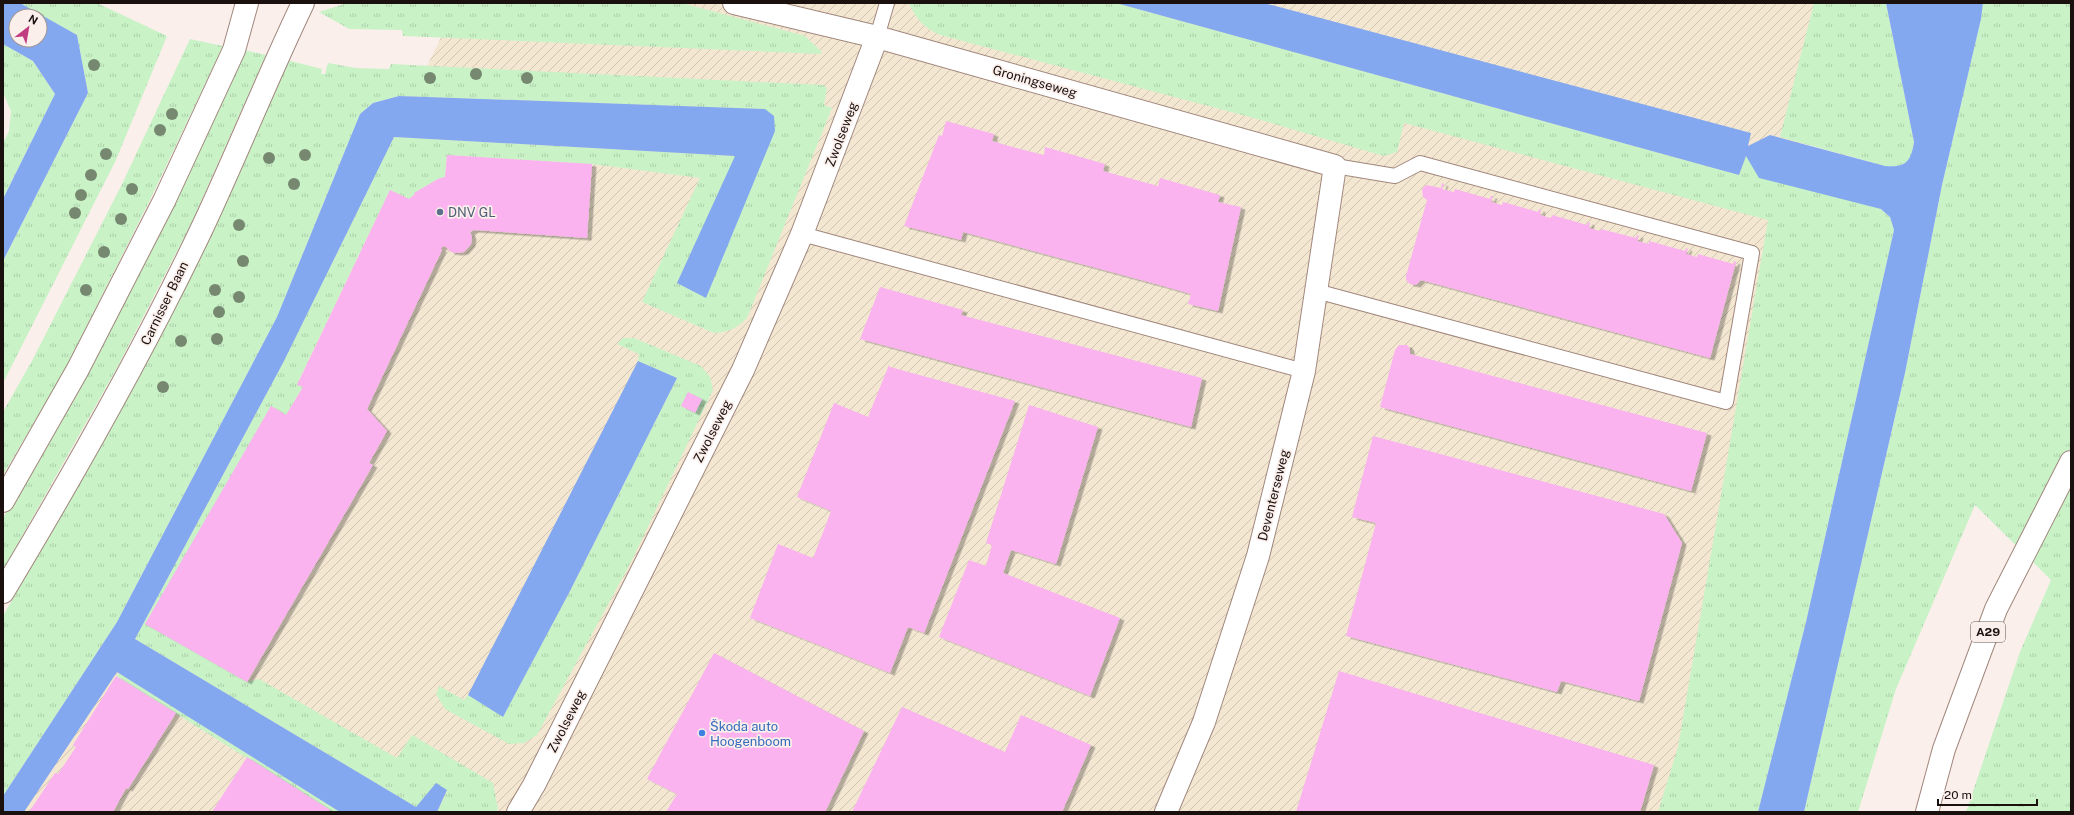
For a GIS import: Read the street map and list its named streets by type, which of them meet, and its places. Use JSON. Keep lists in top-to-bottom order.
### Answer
{
  "streets": {
    "main road": [
      "Groningseweg",
      "Zwolseweg",
      "Carnisser Baan",
      "Deventerseweg",
      "A29"
    ]
  },
  "crossings": [
    ["Groningseweg", "Zwolseweg"],
    ["Groningseweg", "Deventerseweg"]
  ],
  "places": ["DNV GL", "Škoda auto Hoogenboom"],
  "scale_bar": "20 m",
  "north": "top right"
}
